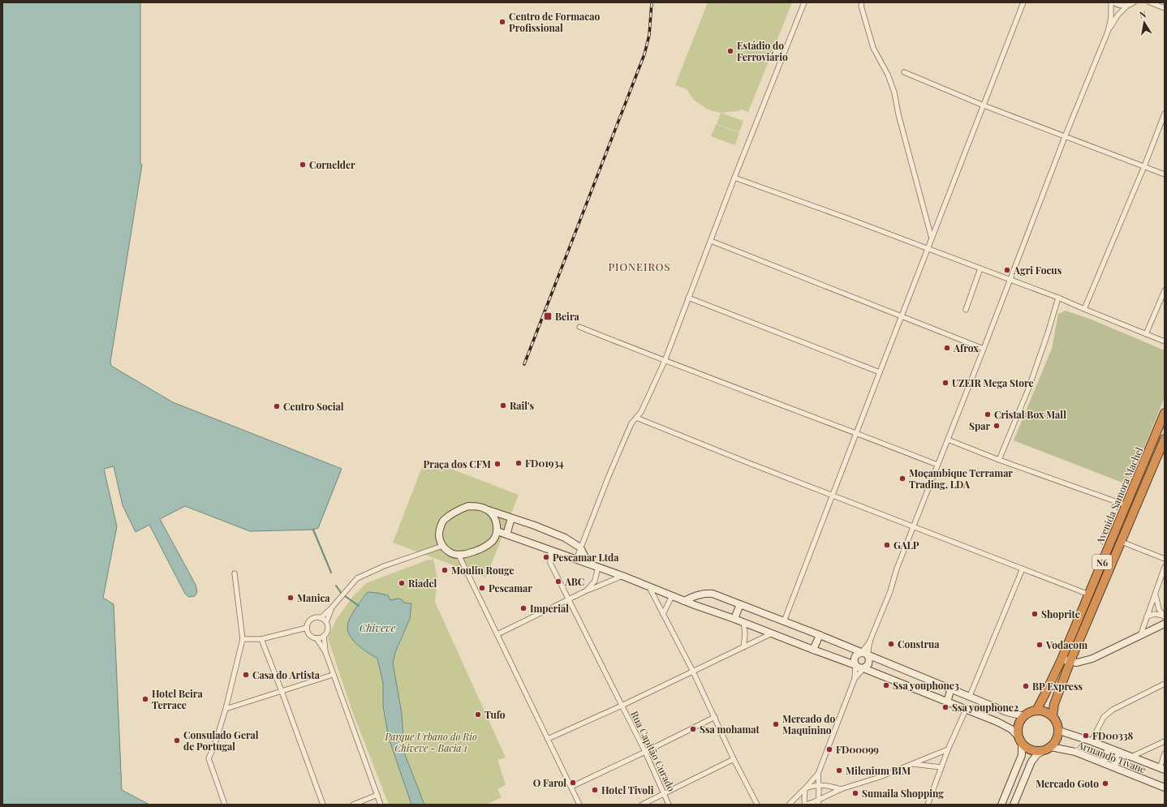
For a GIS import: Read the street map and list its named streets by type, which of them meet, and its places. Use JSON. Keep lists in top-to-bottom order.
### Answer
{
  "streets": {
    "highway": ["Avenida Samora Machel", "N6"],
    "street": ["Rua Capitão Curado", "Armando Tivane"]
  },
  "crossings": [
    ["Avenida Samora Machel", "Armando Tivane"]
  ],
  "districts": ["PIONEIROS"],
  "water": ["Chiveve"],
  "parks": ["Parque Urbano do Rio Chiveve - Bacia 1"],
  "places": {
    "other": [
      "Centro de Formacao Profissional",
      "Estádio do Ferroviário",
      "Cornelder",
      "Agri Focus",
      "Afrox",
      "UZEIR Mega Store",
      "Rail's",
      "Centro Social",
      "Cristal Box Mall",
      "Spar",
      "FD01934",
      "Praça dos CFM",
      "Moçambique Terramar Trading, LDA",
      "GALP",
      "Pescamar Ltda",
      "Moulin Rouge",
      "ABC",
      "Riadel",
      "Pescamar",
      "Manica",
      "Imperial",
      "Shoprite",
      "Construa",
      "Vodacom",
      "Casa do Artista",
      "Ssa youphone3",
      "BP Express",
      "Hotel Beira Terrace",
      "Ssa youphone2",
      "Tufo",
      "Mercado do Maquinino",
      "Ssa mohamat",
      "FD00338",
      "Consulado Geral de Portugal",
      "FD00099",
      "Milenium BIM",
      "O Farol",
      "Mercado Goto",
      "Hotel Tivoli",
      "Sumaila Shopping"
    ],
    "transit": ["Beira"]
  },
  "north": "top"
}
